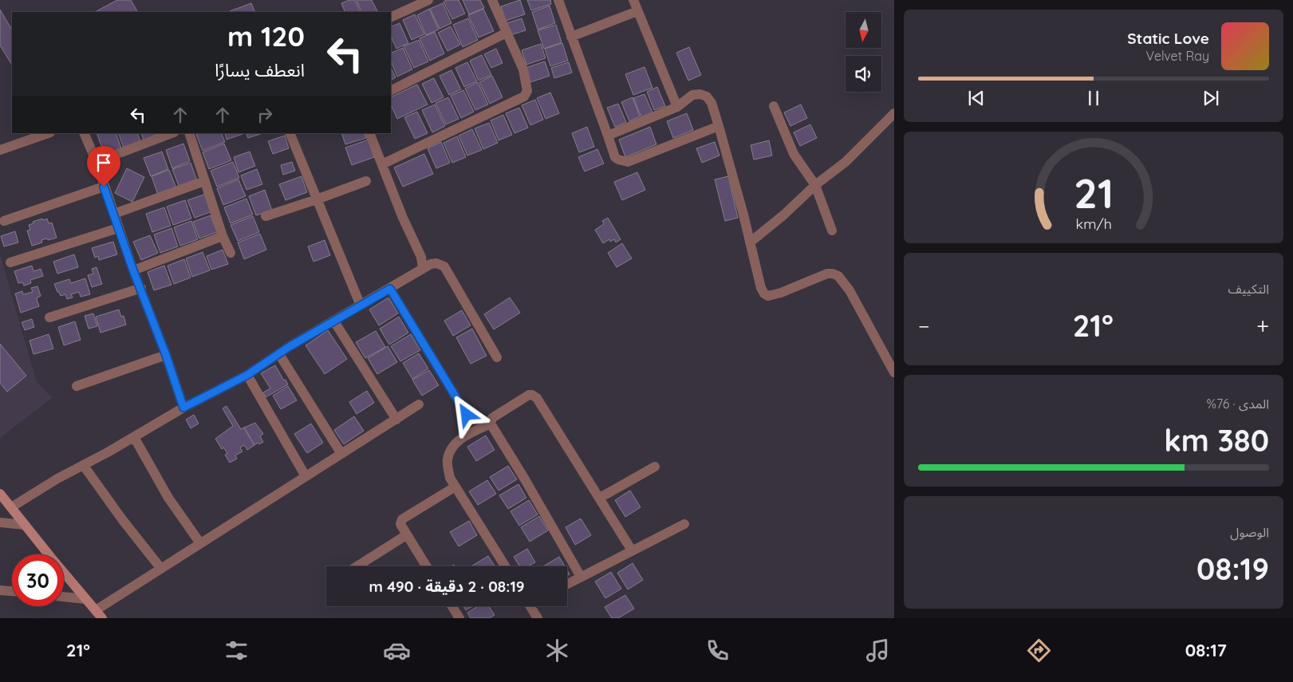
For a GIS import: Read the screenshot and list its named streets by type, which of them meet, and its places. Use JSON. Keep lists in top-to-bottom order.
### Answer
{
  "north": "bottom",
  "page": {
    "turn": ["120 m", "انعطف يسارًا"],
    "song": ["Static Love", "Velvet Ray"],
    "tile": [
      "التكييف",
      ["المدى · 76%", "380 km"],
      ["الوصول", "08:19"]
    ],
    "heat": ["−", "21°", "+"],
    "limit": "30",
    "trip": "08:19 · 2 دقيقة · 490 m",
    "tabs": ["08:17", "21°"],
    "gauge": ["21", "km/h"]
  }
}
